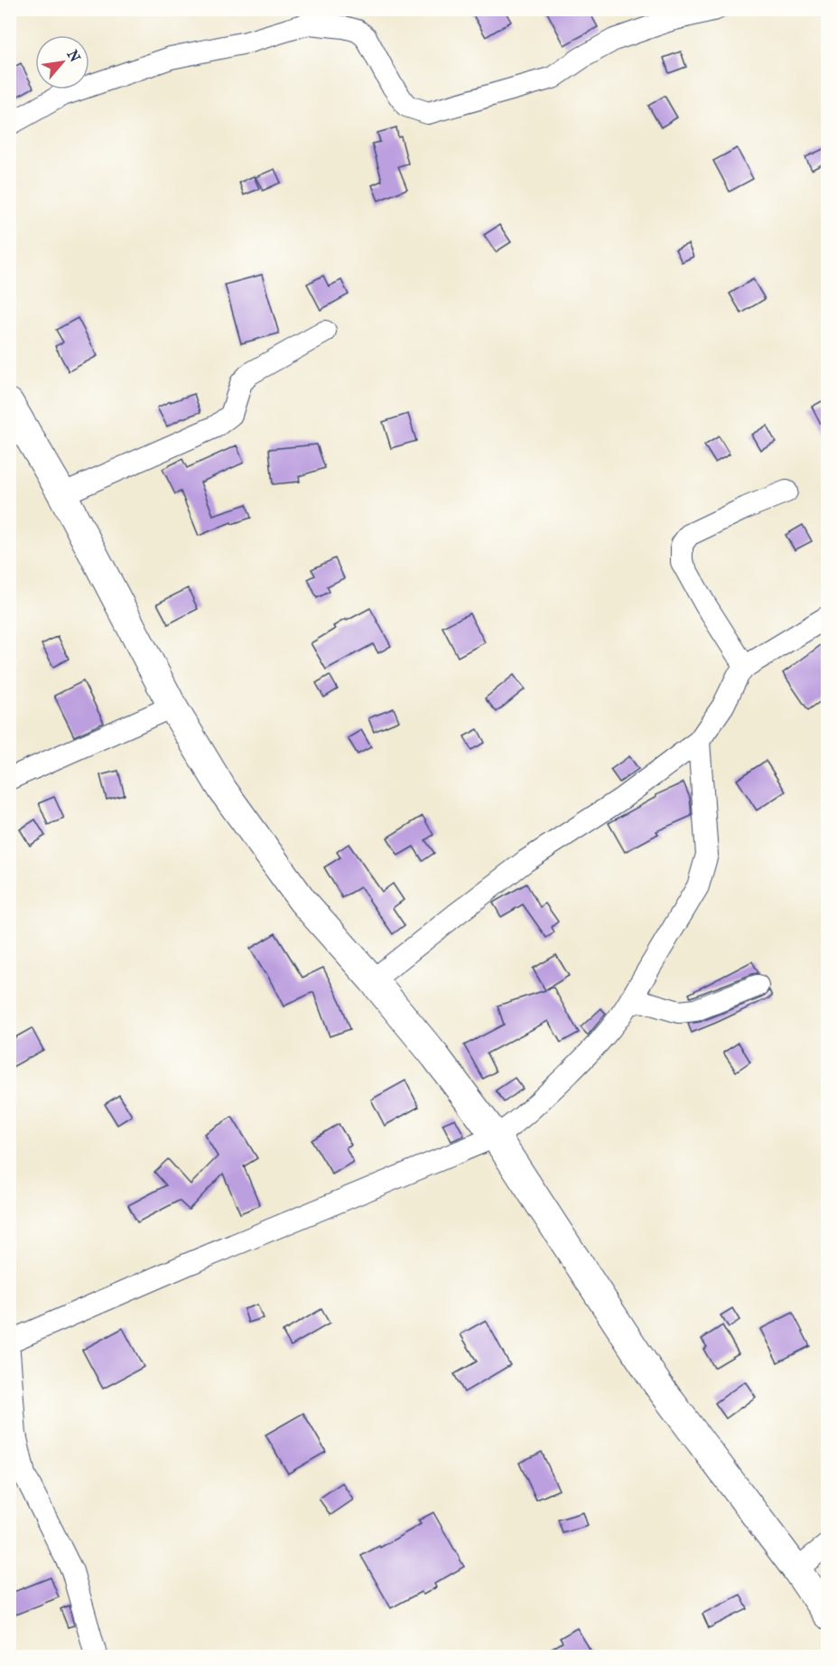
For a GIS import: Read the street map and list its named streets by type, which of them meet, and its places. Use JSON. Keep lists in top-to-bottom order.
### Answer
{
  "north": "top right"
}
